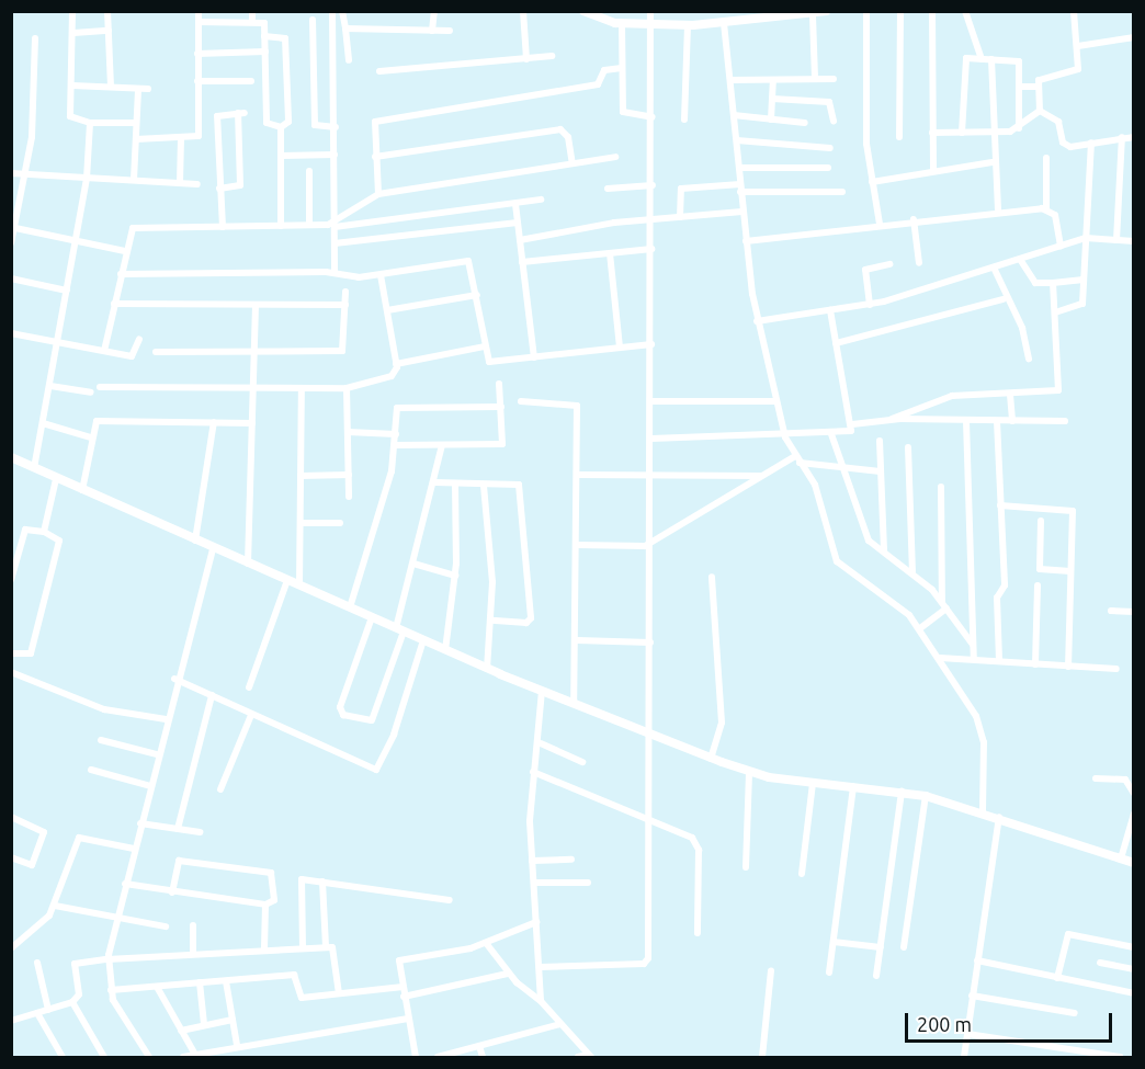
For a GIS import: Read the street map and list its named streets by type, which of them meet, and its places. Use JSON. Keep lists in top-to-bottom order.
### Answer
{
  "scale_bar": "200 m"
}
